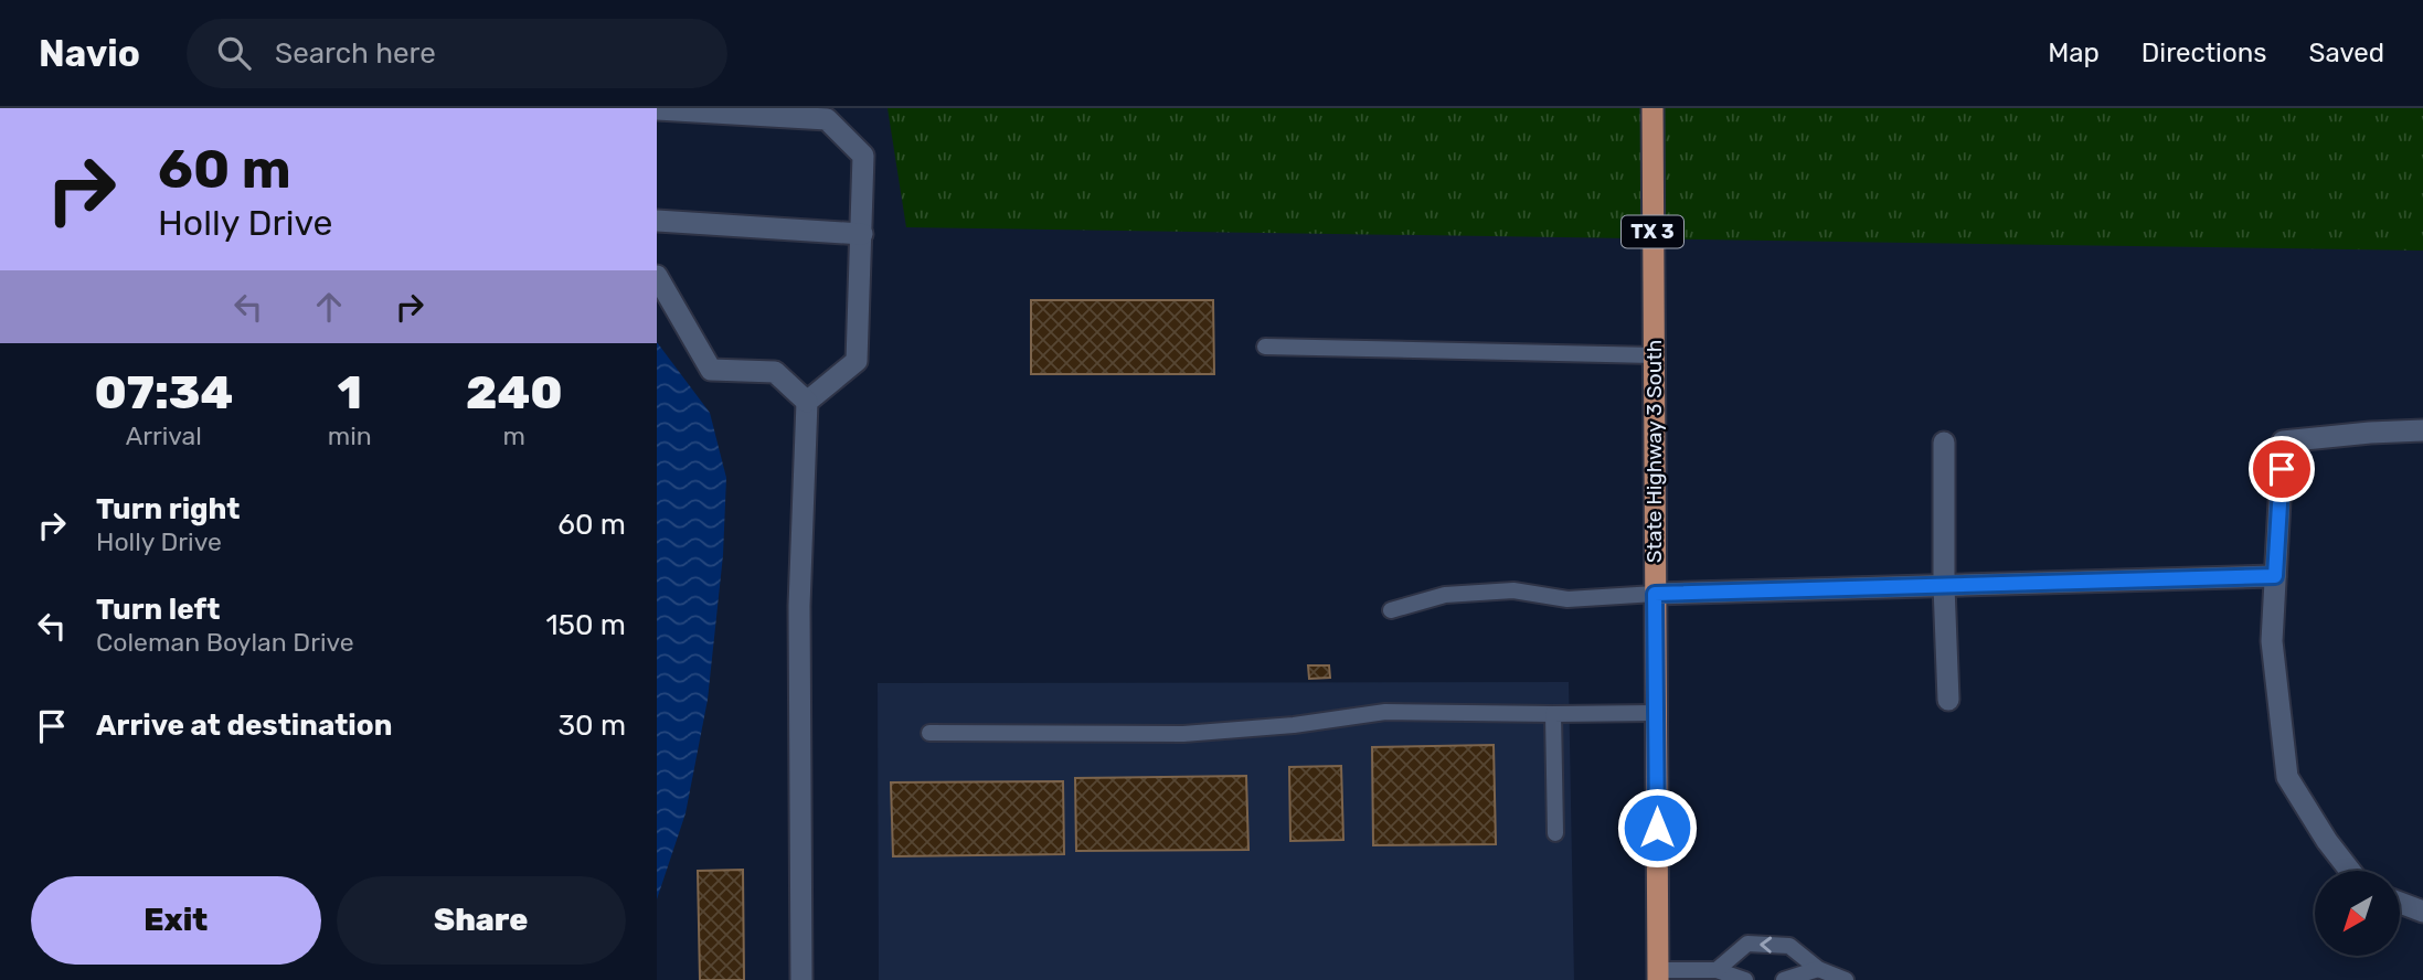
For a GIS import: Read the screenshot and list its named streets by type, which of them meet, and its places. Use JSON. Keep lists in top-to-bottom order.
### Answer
{
  "streets": {
    "main road": ["TX 3", "State Highway 3 South"]
  },
  "north": "bottom left",
  "page": {
    "header": "Navio",
    "search": "Search here",
    "nav": ["Map", "Directions", "Saved"],
    "turn": ["60 m", "Holly Drive"],
    "eta": [
      "07:34",
      "Arrival",
      "1",
      "min",
      "240",
      "m"
    ],
    "list": [
      {
        "name": "Turn right",
        "note": "Holly Drive",
        "value": "60 m"
      },
      {
        "name": "Turn left",
        "note": "Coleman Boylan Drive",
        "value": "150 m"
      },
      {
        "name": "Arrive at destination",
        "value": "30 m"
      }
    ],
    "buttons": ["Exit", "Share"]
  }
}
